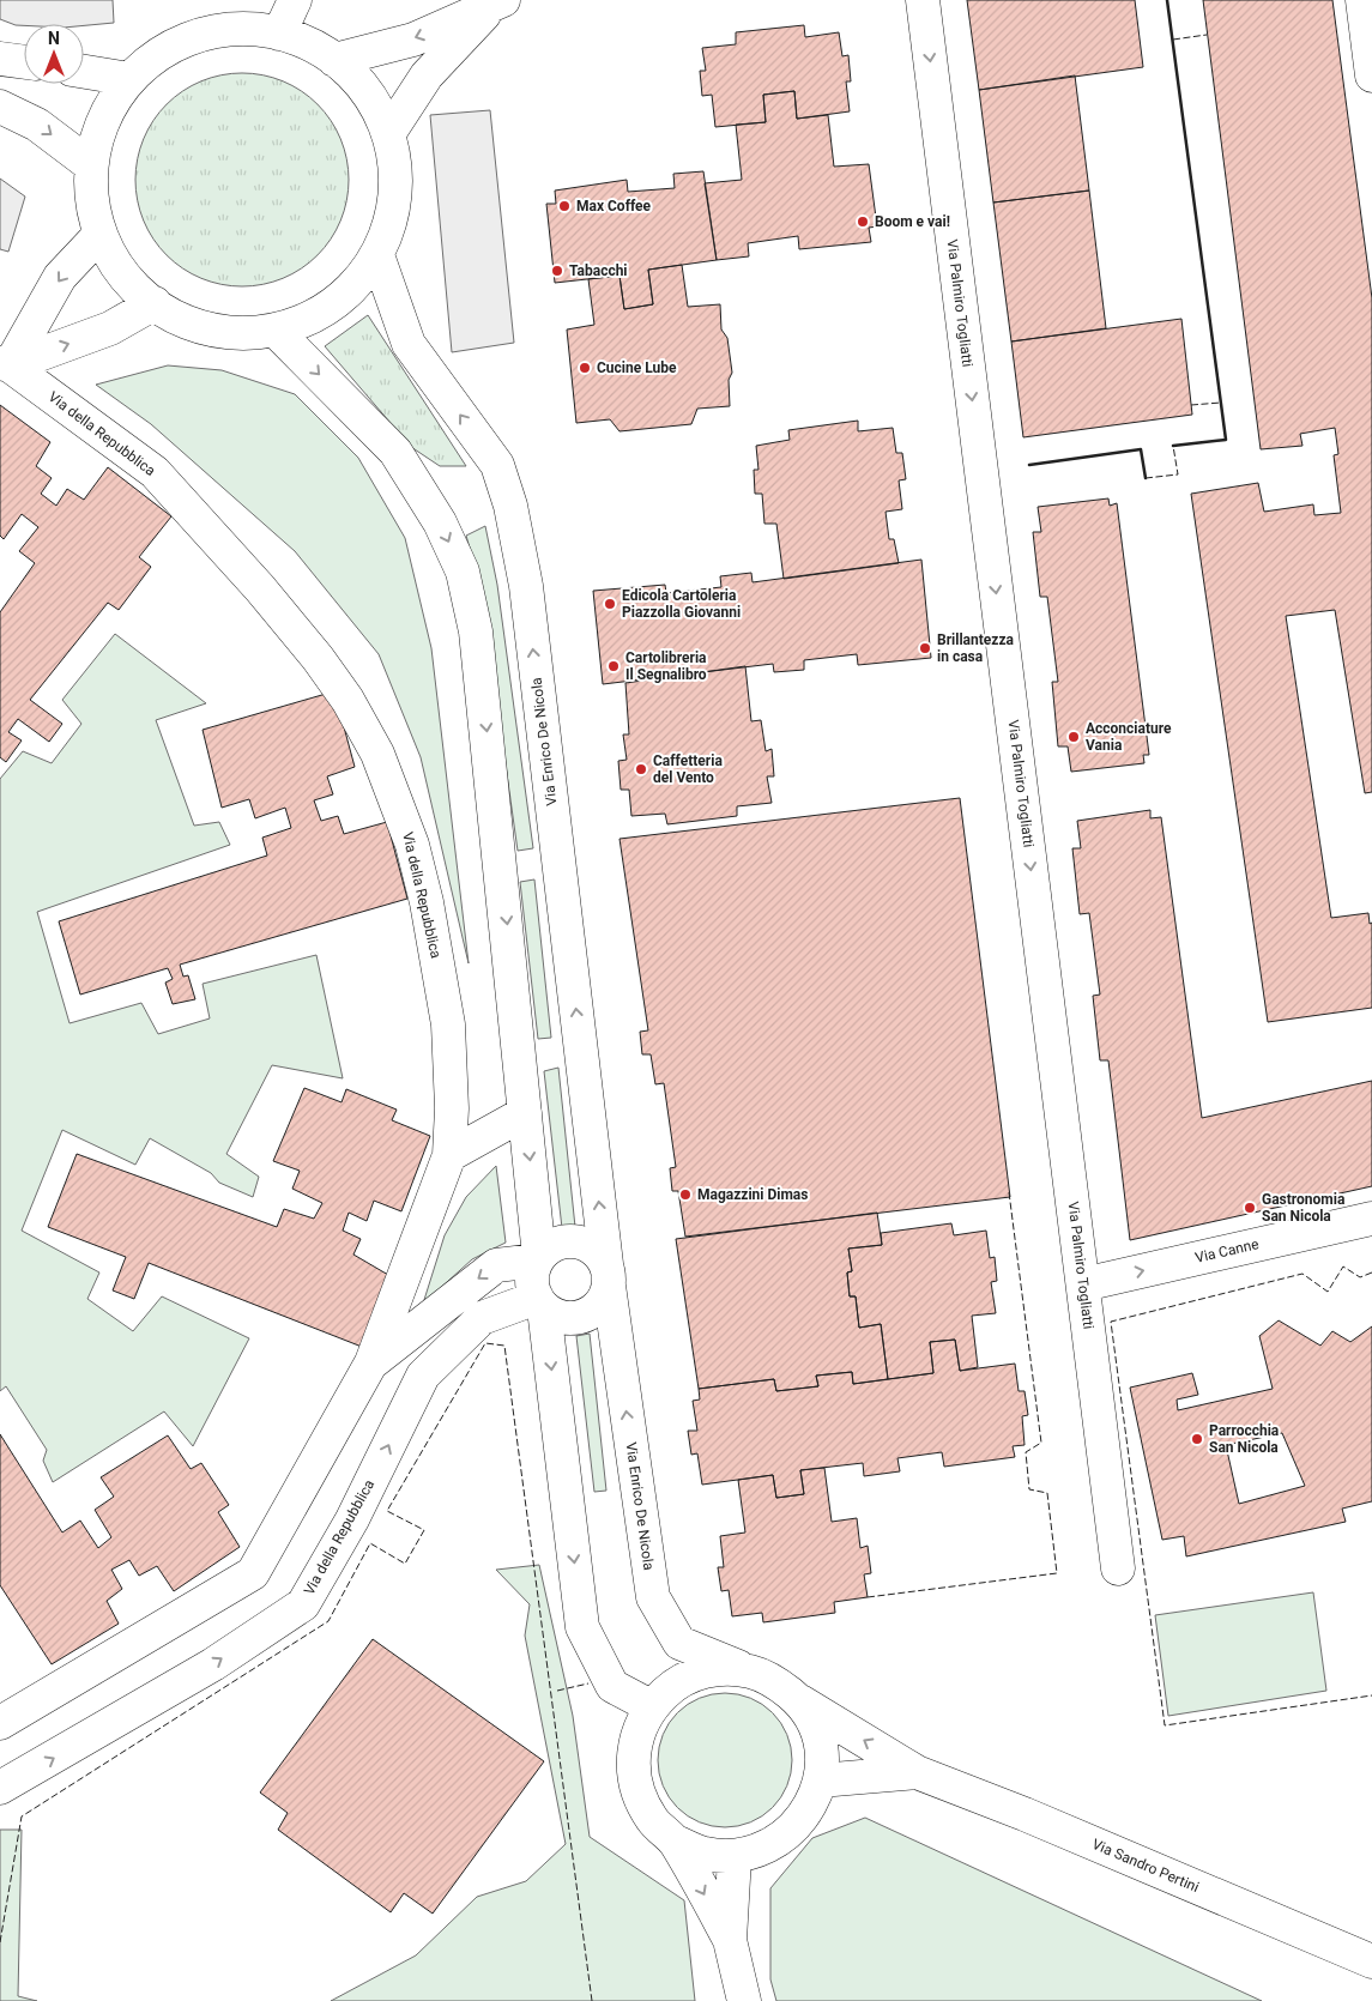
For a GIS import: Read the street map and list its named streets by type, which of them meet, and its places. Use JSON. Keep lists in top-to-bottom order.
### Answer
{
  "streets": {
    "street": [
      "Via Palmiro Togliatti",
      "Via della Repubblica",
      "Via Enrico De Nicola",
      "Via Canne",
      "Via Sandro Pertini"
    ]
  },
  "crossings": [
    ["Via Palmiro Togliatti", "Via Canne"],
    ["Via della Repubblica", "Via Enrico De Nicola"],
    ["Via Enrico De Nicola", "Via Sandro Pertini"]
  ],
  "one_way": ["Via Palmiro Togliatti", "Via Canne"],
  "places": [
    "Max Coffee",
    "Boom e vai!",
    "Tabacchi",
    "Cucine Lube",
    "Edicola Cartoleria Piazzolla Giovanni",
    "Brillantezza in casa",
    "Cartolibreria Il Segnalibro",
    "Acconciature Vania",
    "Caffetteria del Vento",
    "Magazzini Dimas",
    "Gastronomia San Nicola",
    "Parrocchia San Nicola"
  ],
  "north": "top"
}
